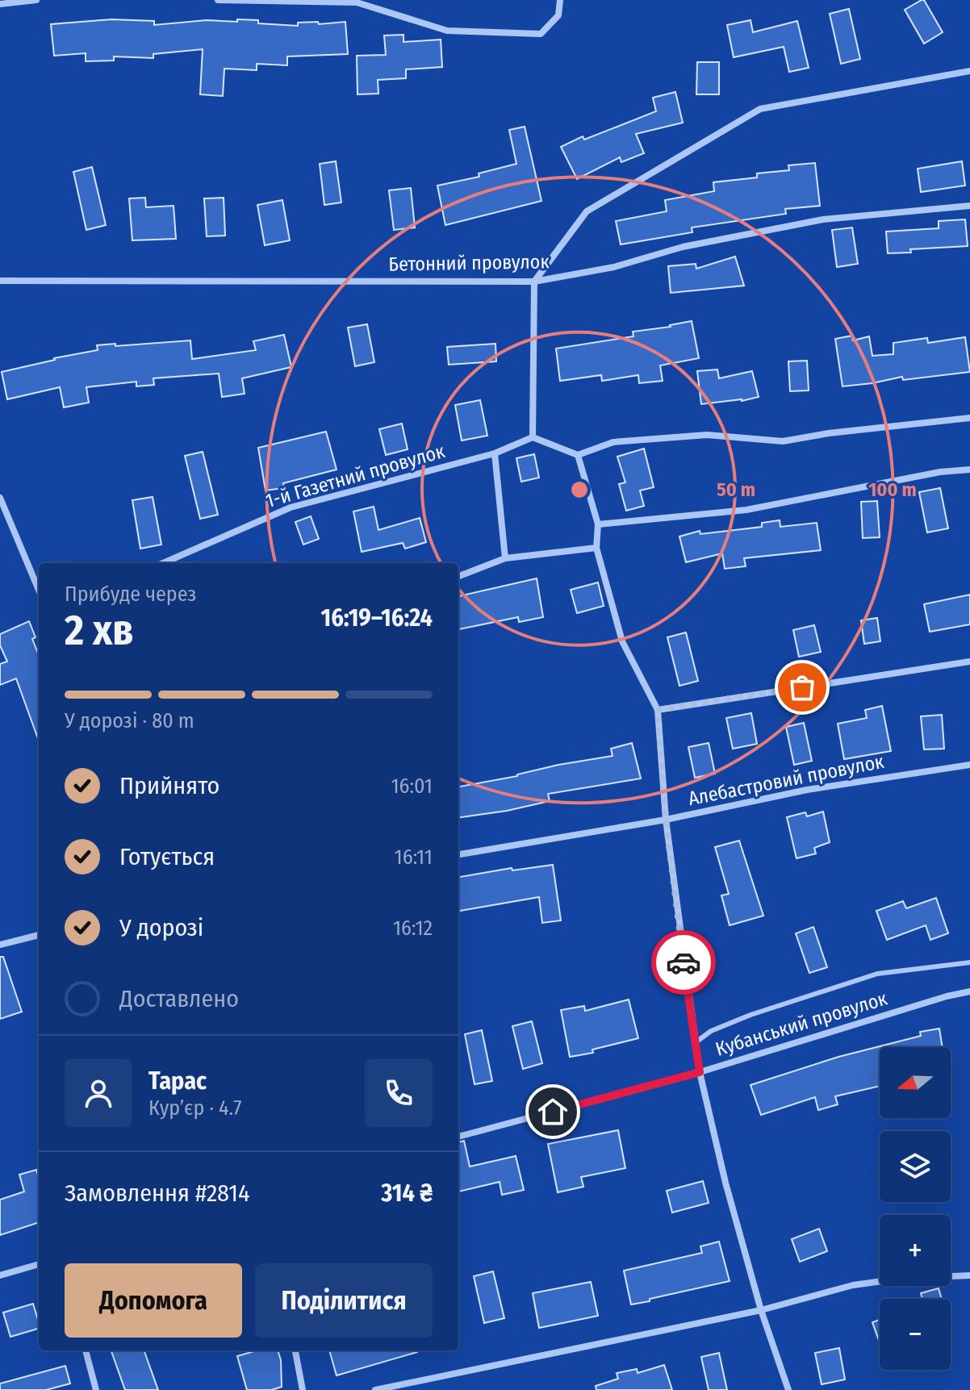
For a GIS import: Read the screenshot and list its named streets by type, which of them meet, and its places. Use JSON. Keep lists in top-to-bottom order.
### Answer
{
  "streets": {
    "street": [
      "Бетонний провулок",
      "1-й Газетний провулок",
      "Алебастровий провулок",
      "Кубанський провулок"
    ]
  },
  "north": "left",
  "page": {
    "heading": ["2 хв", "Прибуде через", "16:19–16:24"],
    "panel": [
      "Тарас",
      "Кур’єр · 4.7",
      "Замовлення #2814",
      "314 ₴"
    ],
    "bar": "У дорозі · 80 m",
    "list": [
      ["Прийнято", "16:01"],
      ["Готується", "16:11"],
      ["У дорозі", "16:12"],
      "Доставлено"
    ],
    "map_buttons": ["+", "−"],
    "buttons": ["Допомога", "Поділитися"]
  },
  "rings": ["50 m", "100 m"]
}
